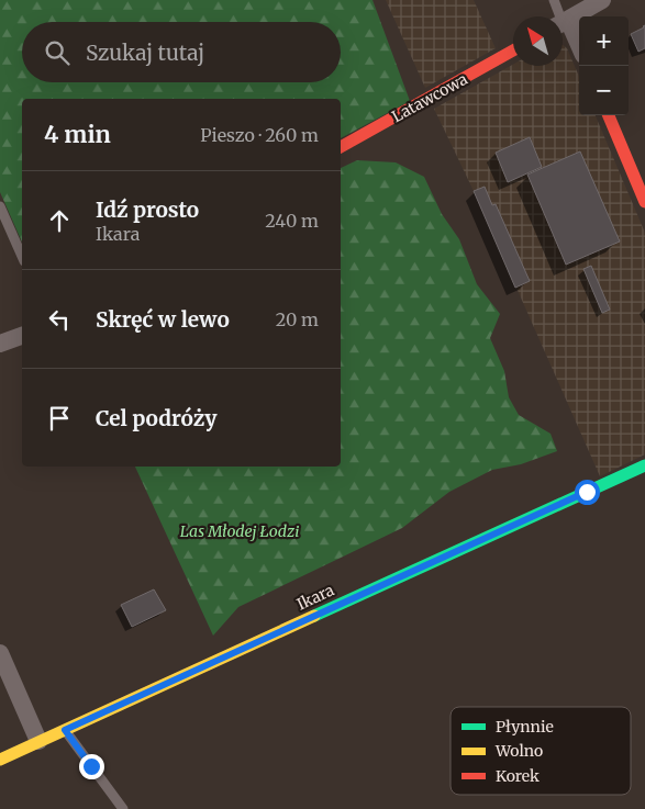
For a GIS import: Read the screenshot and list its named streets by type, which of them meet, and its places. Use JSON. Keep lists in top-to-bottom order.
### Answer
{
  "streets": {
    "street": ["Latawcowa", "Ikara"]
  },
  "parks": ["Las Młodej Łodzi"],
  "legend": ["Płynnie", "Wolno", "Korek"],
  "north": "top left",
  "page": {
    "map_buttons": ["+", "−"],
    "search": "Szukaj tutaj",
    "heading": ["4 min", "Pieszo · 260 m"],
    "list": [
      ["Idź prosto", "Ikara", "240 m"],
      ["Skręć w lewo", "20 m"],
      "Cel podróży"
    ]
  }
}
